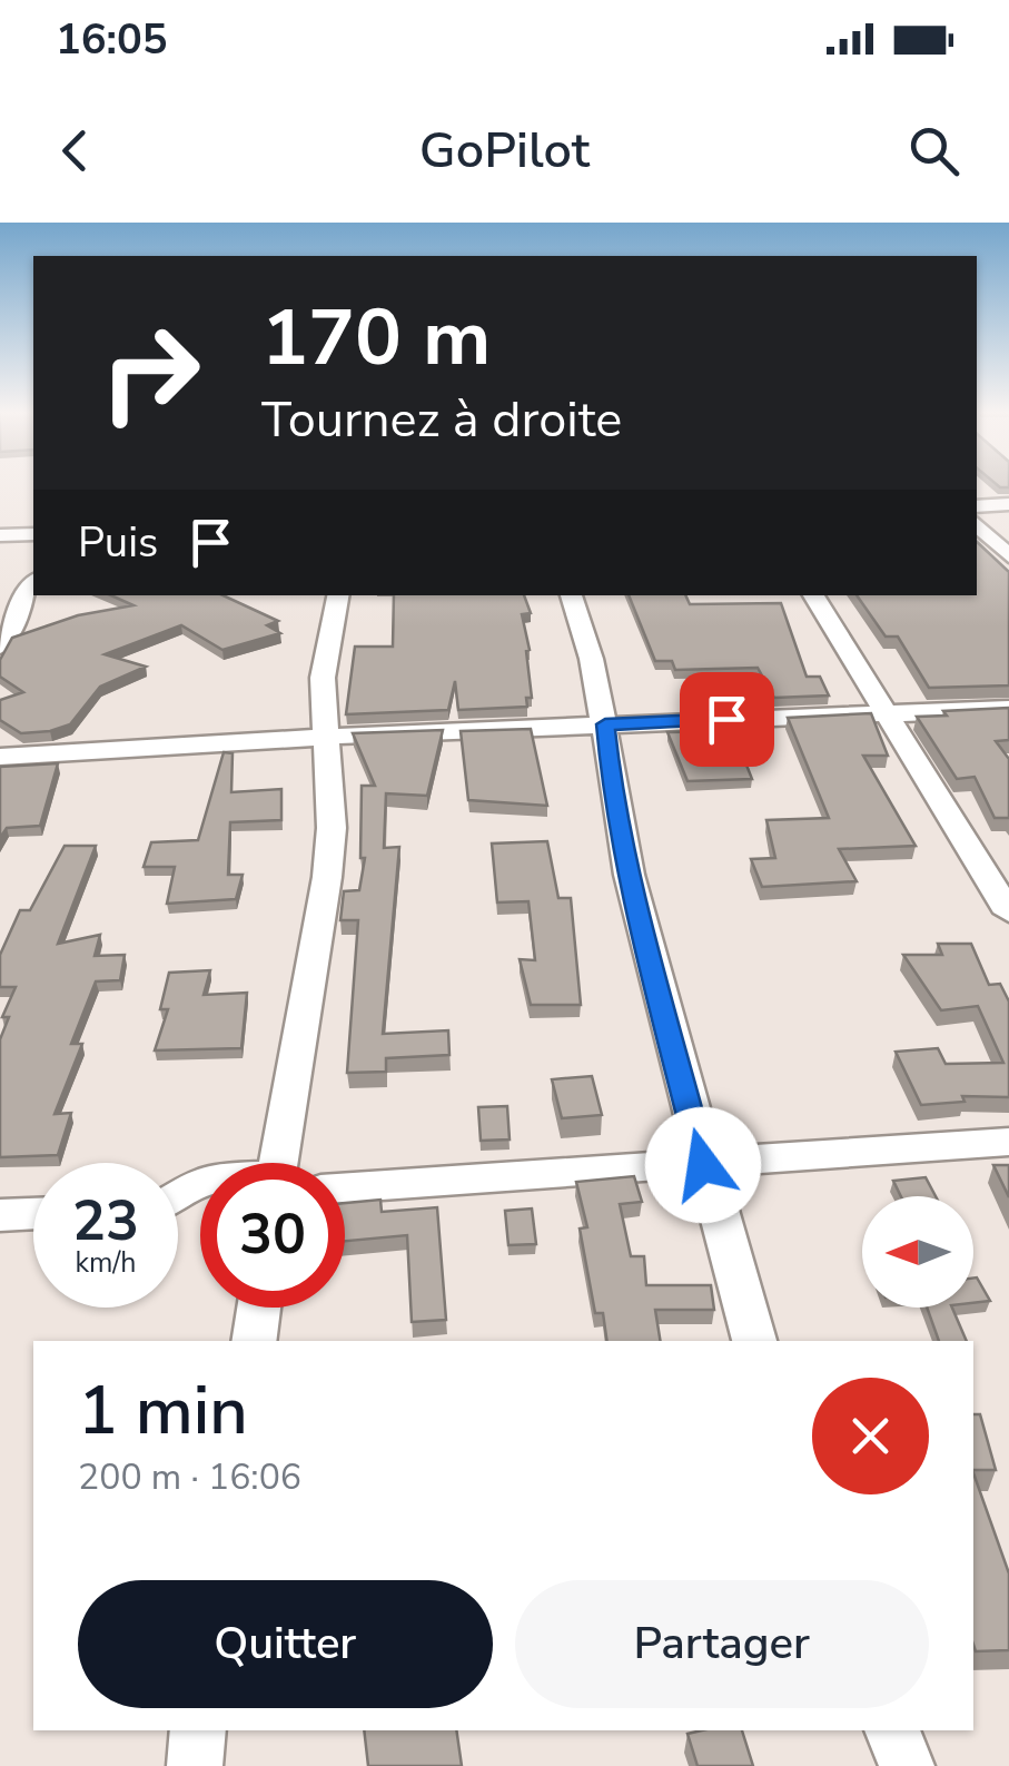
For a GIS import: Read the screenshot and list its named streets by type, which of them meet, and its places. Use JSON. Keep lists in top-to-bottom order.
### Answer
{
  "north": "left",
  "page": {
    "status": "16:05",
    "header": "GoPilot",
    "turn": ["170 m", "Tournez à droite"],
    "then": "Puis",
    "speed": "23 km/h",
    "limit": "30",
    "heading": ["1 min", "200 m · 16:06"],
    "buttons": ["Quitter", "Partager"]
  }
}
